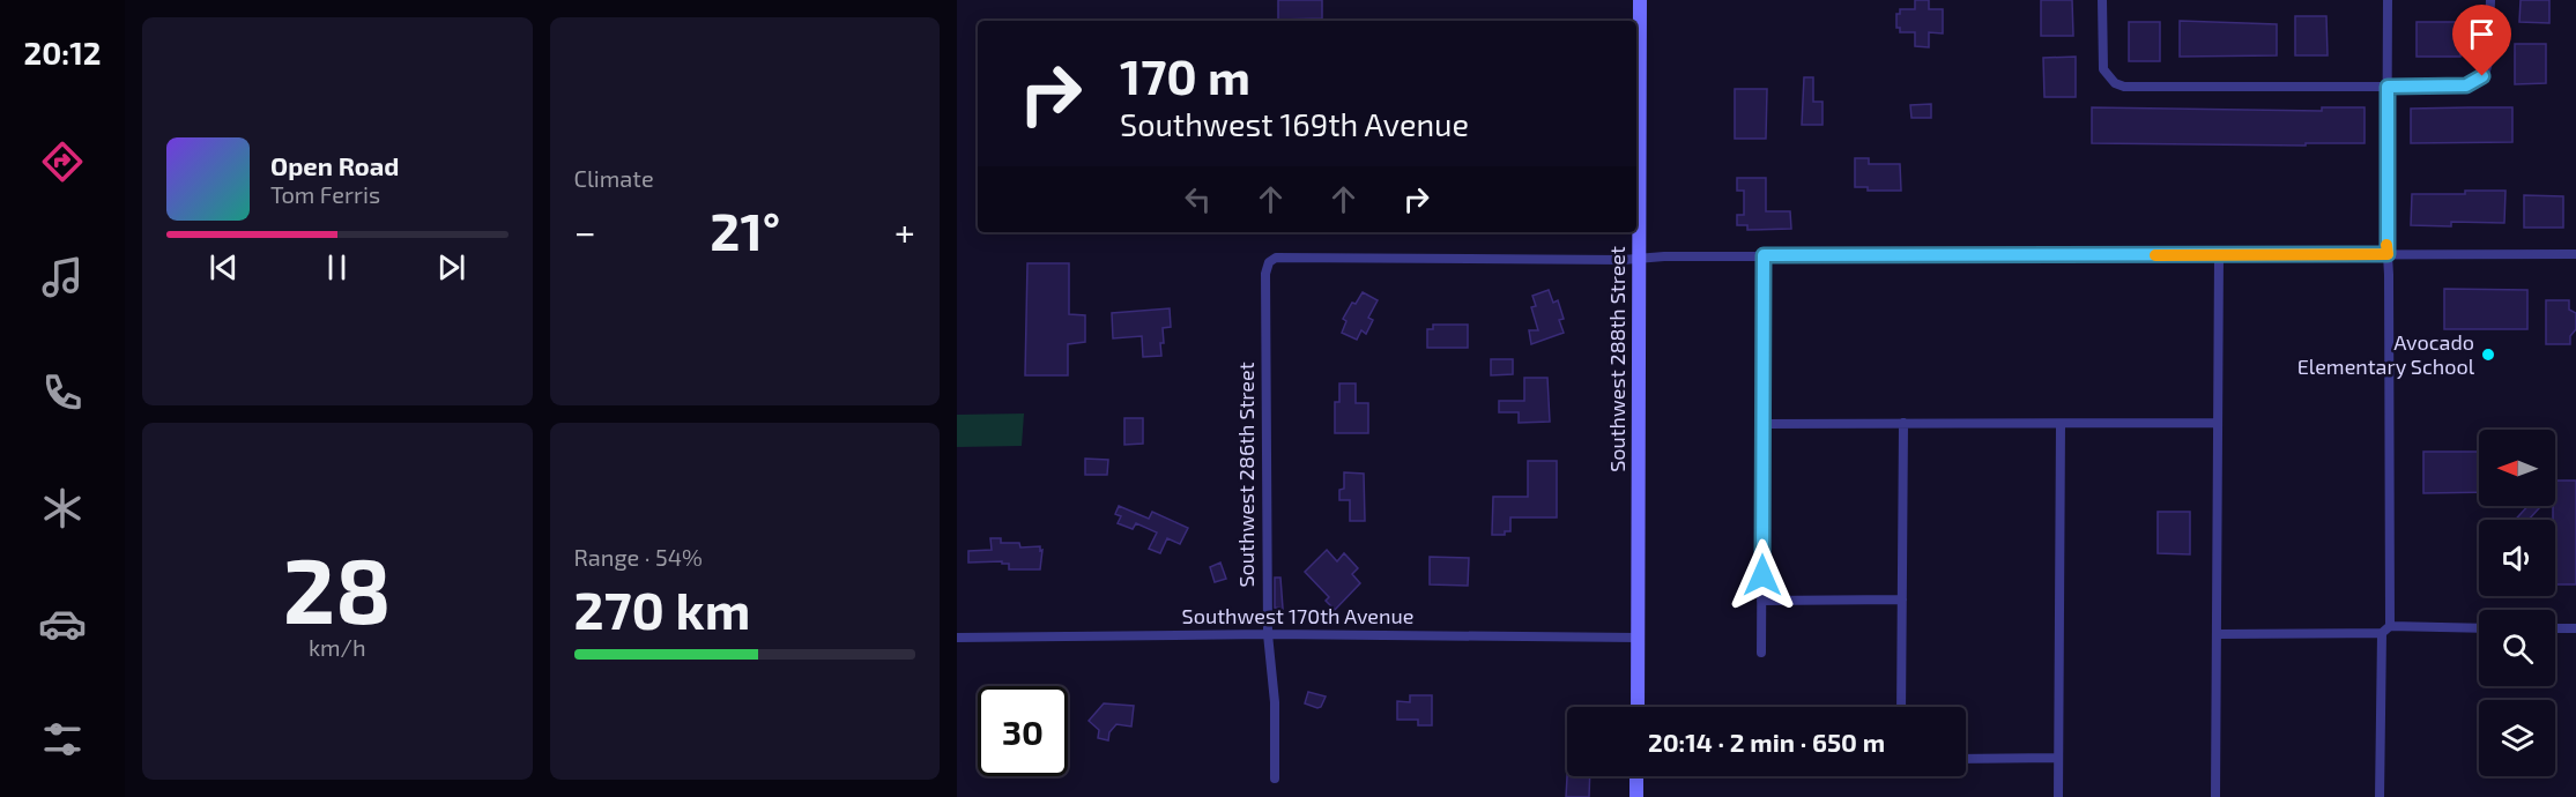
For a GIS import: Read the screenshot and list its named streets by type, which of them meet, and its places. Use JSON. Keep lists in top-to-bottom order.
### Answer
{
  "streets": {
    "street": ["Southwest 288th Street", "Southwest 286th Street", "Southwest 170th Avenue"]
  },
  "crossings": [
    ["Southwest 288th Street", "Southwest 286th Street"],
    ["Southwest 288th Street", "Southwest 170th Avenue"],
    ["Southwest 286th Street", "Southwest 170th Avenue"]
  ],
  "places": ["Avocado Elementary School"],
  "north": "left",
  "page": {
    "tabs": "20:12",
    "tile": [
      "Climate",
      ["28", "km/h"],
      ["Range · 54%", "270 km"]
    ],
    "turn": ["170 m", "Southwest 169th Avenue"],
    "song": ["Open Road", "Tom Ferris"],
    "heat": ["−", "21°", "+"],
    "limit": "30",
    "trip": "20:14 · 2 min · 650 m"
  }
}
